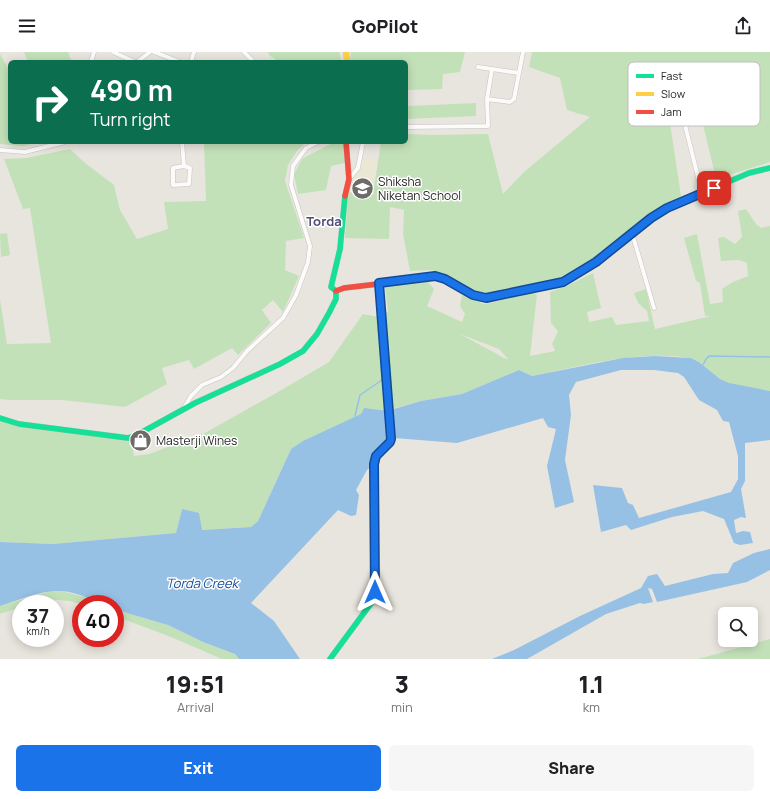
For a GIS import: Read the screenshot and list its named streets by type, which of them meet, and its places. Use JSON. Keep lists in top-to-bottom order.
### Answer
{
  "districts": ["Torda"],
  "water": ["Torda Creek"],
  "places": {
    "school or university": ["Shiksha Niketan School"],
    "shop": ["Masterji Wines"]
  },
  "legend": ["Fast", "Slow", "Jam"],
  "page": {
    "header": "GoPilot",
    "turn": ["490 m", "Turn right"],
    "speed": "37 km/h",
    "limit": "40",
    "eta": [
      "19:51",
      "Arrival",
      "3",
      "min",
      "1.1",
      "km"
    ],
    "buttons": ["Exit", "Share"]
  }
}
